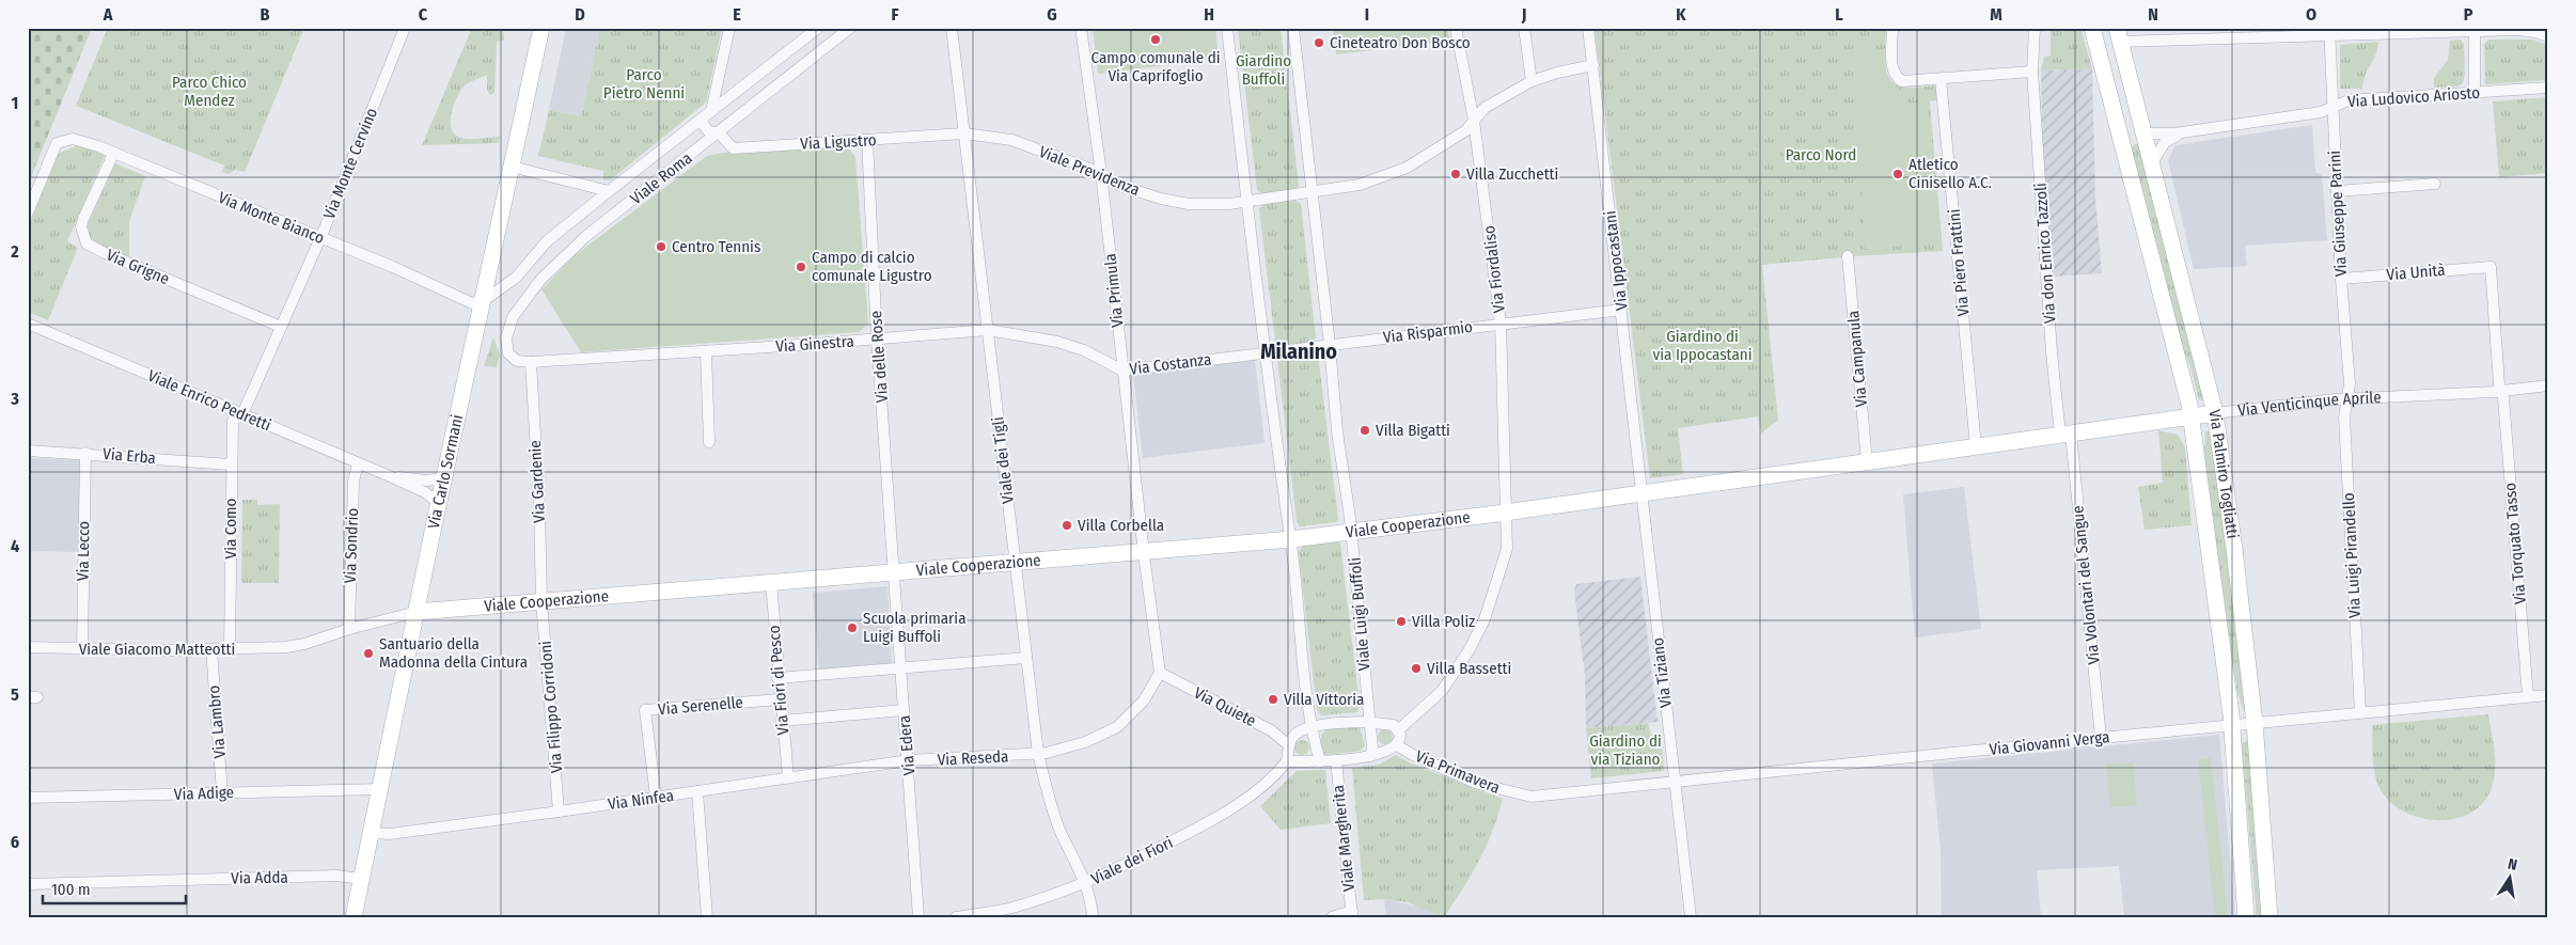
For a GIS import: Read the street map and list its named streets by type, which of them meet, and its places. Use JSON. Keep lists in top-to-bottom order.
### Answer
{
  "streets": {
    "street": [
      "Via Ludovico Ariosto",
      "Via Ligustro",
      "Via Monte Cervino",
      "Viale Previdenza",
      "Viale Roma",
      "Via Giuseppe Parini",
      "Via Monte Bianco",
      "Via don Enrico Tazzoli",
      "Via Ippocastani",
      "Via Piero Frattini",
      "Via Grigne",
      "Via Fiordaliso",
      "Via Unità",
      "Via Primula",
      "Via Risparmio",
      "Via Ginestra",
      "Via delle Rose",
      "Via Campanula",
      "Via Costanza",
      "Viale Enrico Pedretti",
      "Via Venticinque Aprile",
      "Via Erba",
      "Viale dei Tigli",
      "Via Carlo Sormani",
      "Via Palmiro Togliatti",
      "Via Gardenie",
      "Viale Cooperazione",
      "Via Como",
      "Via Torquato Tasso",
      "Via Sondrio",
      "Via Lecco",
      "Via Luigi Pirandello",
      "Via Volontari del Sangue",
      "Viale Luigi Buffoli",
      "Viale Giacomo Matteotti",
      "Via Tiziano",
      "Via Fiori di Pesco",
      "Via Serenelle",
      "Via Filippo Corridoni",
      "Via Quiete",
      "Via Lambro",
      "Via Giovanni Verga",
      "Via Edera",
      "Via Reseda",
      "Via Primavera",
      "Via Adige",
      "Via Ninfea",
      "Viale Margherita",
      "Viale dei Fiori",
      "Via Adda"
    ]
  },
  "crossings": [
    ["Via Ludovico Ariosto", "Via Giuseppe Parini"],
    ["Via Ludovico Ariosto", "Via Palmiro Togliatti"],
    ["Via Ligustro", "Viale Previdenza"],
    ["Via Ligustro", "Viale Roma"],
    ["Via Ligustro", "Via delle Rose"],
    ["Via Ligustro", "Viale dei Tigli"],
    ["Via Monte Cervino", "Via Monte Bianco"],
    ["Via Monte Cervino", "Via Grigne"],
    ["Via Monte Cervino", "Viale Enrico Pedretti"],
    ["Via Monte Cervino", "Via Como"],
    ["Viale Previdenza", "Via Primula"],
    ["Viale Previdenza", "Viale dei Tigli"],
    ["Viale Roma", "Via Monte Bianco"],
    ["Viale Roma", "Via Ginestra"],
    ["Viale Roma", "Via Carlo Sormani"],
    ["Via Giuseppe Parini", "Via Unità"],
    ["Via Giuseppe Parini", "Via Venticinque Aprile"],
    ["Via Giuseppe Parini", "Via Luigi Pirandello"],
    ["Via Monte Bianco", "Via Grigne"],
    ["Via Monte Bianco", "Via Carlo Sormani"],
    ["Via don Enrico Tazzoli", "Via Venticinque Aprile"],
    ["Via don Enrico Tazzoli", "Via Volontari del Sangue"],
    ["Via Ippocastani", "Via Risparmio"],
    ["Via Ippocastani", "Viale Cooperazione"],
    ["Via Ippocastani", "Via Tiziano"],
    ["Via Piero Frattini", "Via Venticinque Aprile"],
    ["Via Fiordaliso", "Via Risparmio"],
    ["Via Fiordaliso", "Viale Cooperazione"],
    ["Via Unità", "Via Torquato Tasso"],
    ["Via Primula", "Via Costanza"],
    ["Via Primula", "Viale Cooperazione"],
    ["Via Primula", "Via Quiete"],
    ["Via Primula", "Via Reseda"],
    ["Via Risparmio", "Viale Luigi Buffoli"],
    ["Via Ginestra", "Via delle Rose"],
    ["Via Ginestra", "Via Costanza"],
    ["Via Ginestra", "Viale dei Tigli"],
    ["Via Ginestra", "Via Gardenie"],
    ["Via delle Rose", "Viale Cooperazione"],
    ["Via delle Rose", "Via Edera"],
    ["Via Campanula", "Via Venticinque Aprile"],
    ["Via Campanula", "Viale Cooperazione"],
    ["Via Costanza", "Viale dei Tigli"],
    ["Viale Enrico Pedretti", "Via Carlo Sormani"],
    ["Viale Enrico Pedretti", "Via Como"],
    ["Viale Enrico Pedretti", "Via Sondrio"],
    ["Via Venticinque Aprile", "Via Palmiro Togliatti"],
    ["Via Venticinque Aprile", "Viale Cooperazione"],
    ["Via Venticinque Aprile", "Via Torquato Tasso"],
    ["Via Venticinque Aprile", "Via Luigi Pirandello"],
    ["Via Venticinque Aprile", "Via Volontari del Sangue"],
    ["Via Erba", "Via Como"],
    ["Via Erba", "Via Lecco"],
    ["Viale dei Tigli", "Viale Cooperazione"],
    ["Viale dei Tigli", "Via Reseda"],
    ["Viale dei Tigli", "Viale dei Fiori"],
    ["Via Carlo Sormani", "Viale Cooperazione"],
    ["Via Carlo Sormani", "Viale Giacomo Matteotti"],
    ["Via Carlo Sormani", "Via Adige"],
    ["Via Carlo Sormani", "Via Ninfea"],
    ["Via Carlo Sormani", "Via Adda"],
    ["Via Palmiro Togliatti", "Via Giovanni Verga"],
    ["Via Gardenie", "Viale Cooperazione"],
    ["Via Gardenie", "Via Filippo Corridoni"],
    ["Viale Cooperazione", "Viale Luigi Buffoli"],
    ["Viale Cooperazione", "Viale Giacomo Matteotti"],
    ["Viale Cooperazione", "Via Tiziano"],
    ["Viale Cooperazione", "Via Fiori di Pesco"],
    ["Viale Cooperazione", "Via Filippo Corridoni"],
    ["Viale Cooperazione", "Via Edera"],
    ["Via Como", "Viale Giacomo Matteotti"],
    ["Via Torquato Tasso", "Via Giovanni Verga"],
    ["Via Sondrio", "Viale Giacomo Matteotti"],
    ["Via Lecco", "Viale Giacomo Matteotti"],
    ["Via Luigi Pirandello", "Via Giovanni Verga"],
    ["Via Volontari del Sangue", "Via Giovanni Verga"],
    ["Viale Giacomo Matteotti", "Via Lambro"],
    ["Via Tiziano", "Via Giovanni Verga"],
    ["Via Fiori di Pesco", "Via Serenelle"],
    ["Via Fiori di Pesco", "Via Ninfea"],
    ["Via Serenelle", "Via Ninfea"],
    ["Via Filippo Corridoni", "Via Ninfea"],
    ["Via Quiete", "Via Reseda"],
    ["Via Lambro", "Via Adige"],
    ["Via Giovanni Verga", "Via Primavera"],
    ["Via Edera", "Via Reseda"],
    ["Via Edera", "Via Ninfea"],
    ["Via Reseda", "Via Ninfea"]
  ],
  "districts": ["Milanino"],
  "parks": [
    "Giardino Buffoli",
    "Parco Pietro Nenni",
    "Parco Chico Mendez",
    "Parco Nord",
    "Giardino di via Ippocastani",
    "Giardino di via Tiziano"
  ],
  "places": [
    "Campo comunale di Via Caprifoglio",
    "Cineteatro Don Bosco",
    "Villa Zucchetti",
    "Atletico Cinisello A.C.",
    "Centro Tennis",
    "Campo di calcio comunale Ligustro",
    "Villa Bigatti",
    "Villa Corbella",
    "Villa Poliz",
    "Scuola primaria Luigi Buffoli",
    "Santuario della Madonna della Cintura",
    "Villa Bassetti",
    "Villa Vittoria"
  ],
  "scale_bar": "100 m",
  "north": "top",
  "grid": {
    "columns": [
      "A",
      "B",
      "C",
      "D",
      "E",
      "F",
      "G",
      "H",
      "I",
      "J",
      "K",
      "L",
      "M",
      "N",
      "O",
      "P"
    ],
    "rows": [
      "1",
      "2",
      "3",
      "4",
      "5",
      "6"
    ]
  }
}
